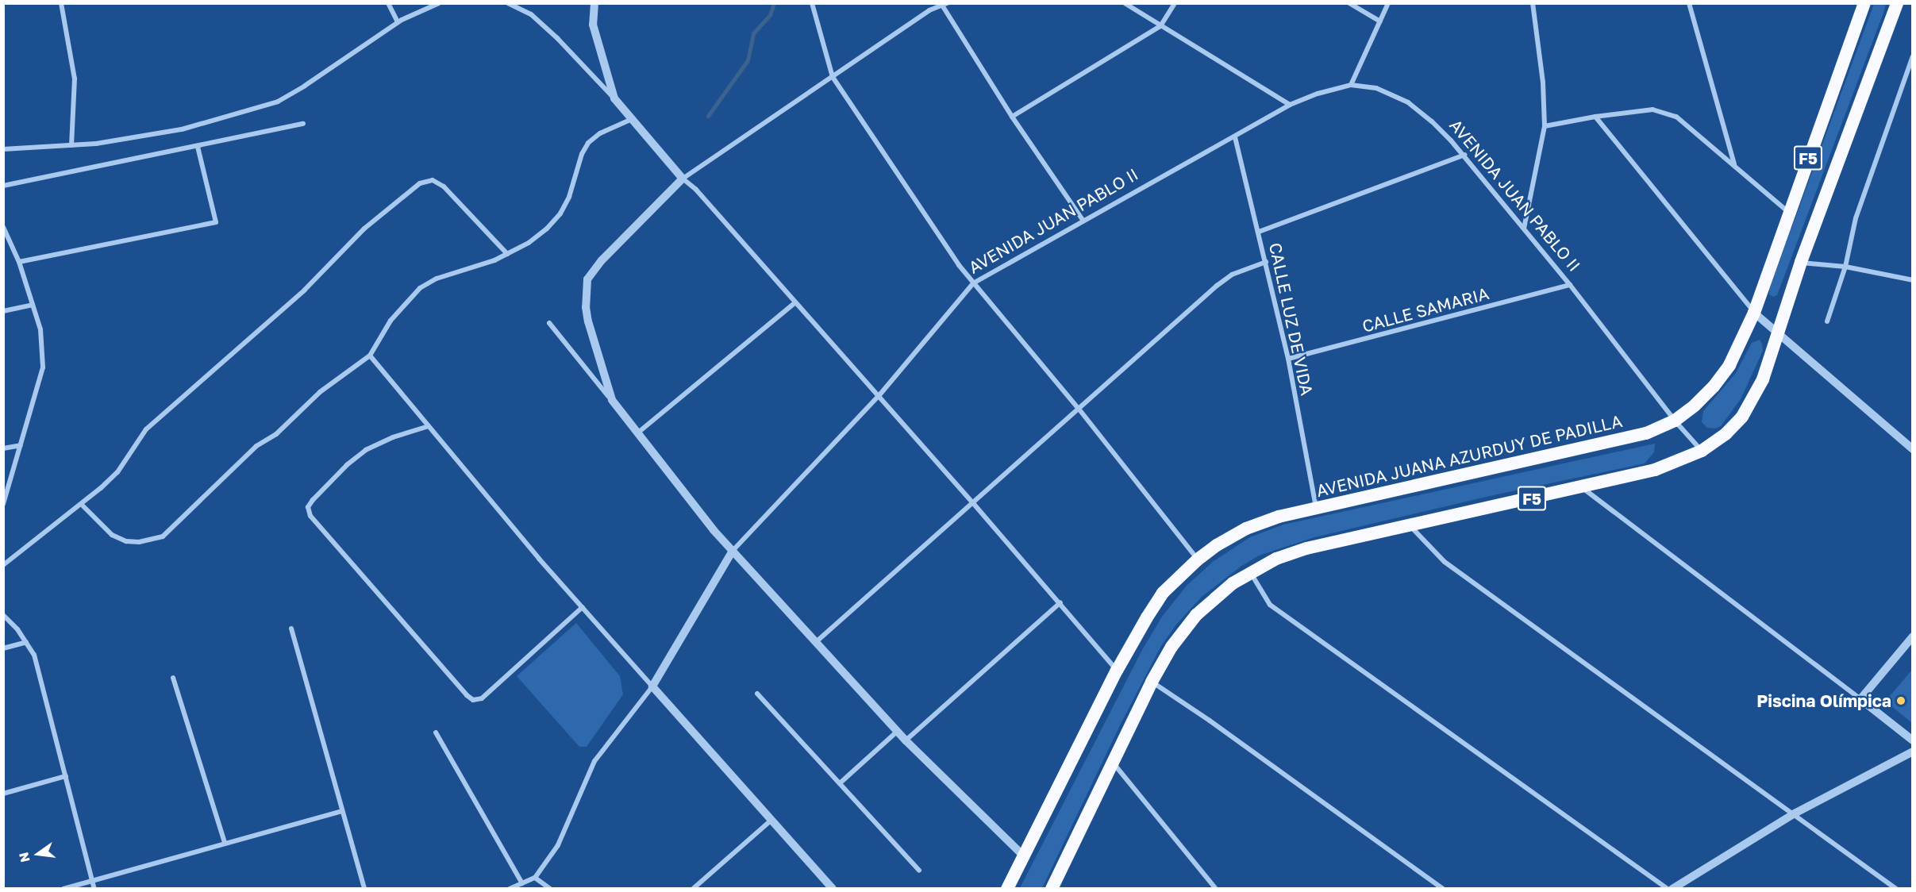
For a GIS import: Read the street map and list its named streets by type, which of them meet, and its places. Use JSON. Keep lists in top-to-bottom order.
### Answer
{
  "streets": {
    "highway": ["F5", "AVENIDA JUANA AZURDUY DE PADILLA"],
    "street": ["AVENIDA JUAN PABLO II", "CALLE SAMARIA", "CALLE LUZ DE VIDA"]
  },
  "crossings": [
    ["F5", "AVENIDA JUAN PABLO II"],
    ["AVENIDA JUAN PABLO II", "CALLE SAMARIA"],
    ["AVENIDA JUAN PABLO II", "CALLE LUZ DE VIDA"],
    ["AVENIDA JUAN PABLO II", "AVENIDA JUANA AZURDUY DE PADILLA"],
    ["CALLE SAMARIA", "CALLE LUZ DE VIDA"],
    ["CALLE LUZ DE VIDA", "AVENIDA JUANA AZURDUY DE PADILLA"]
  ],
  "places": ["Piscina Olímpica"],
  "north": "left"
}
